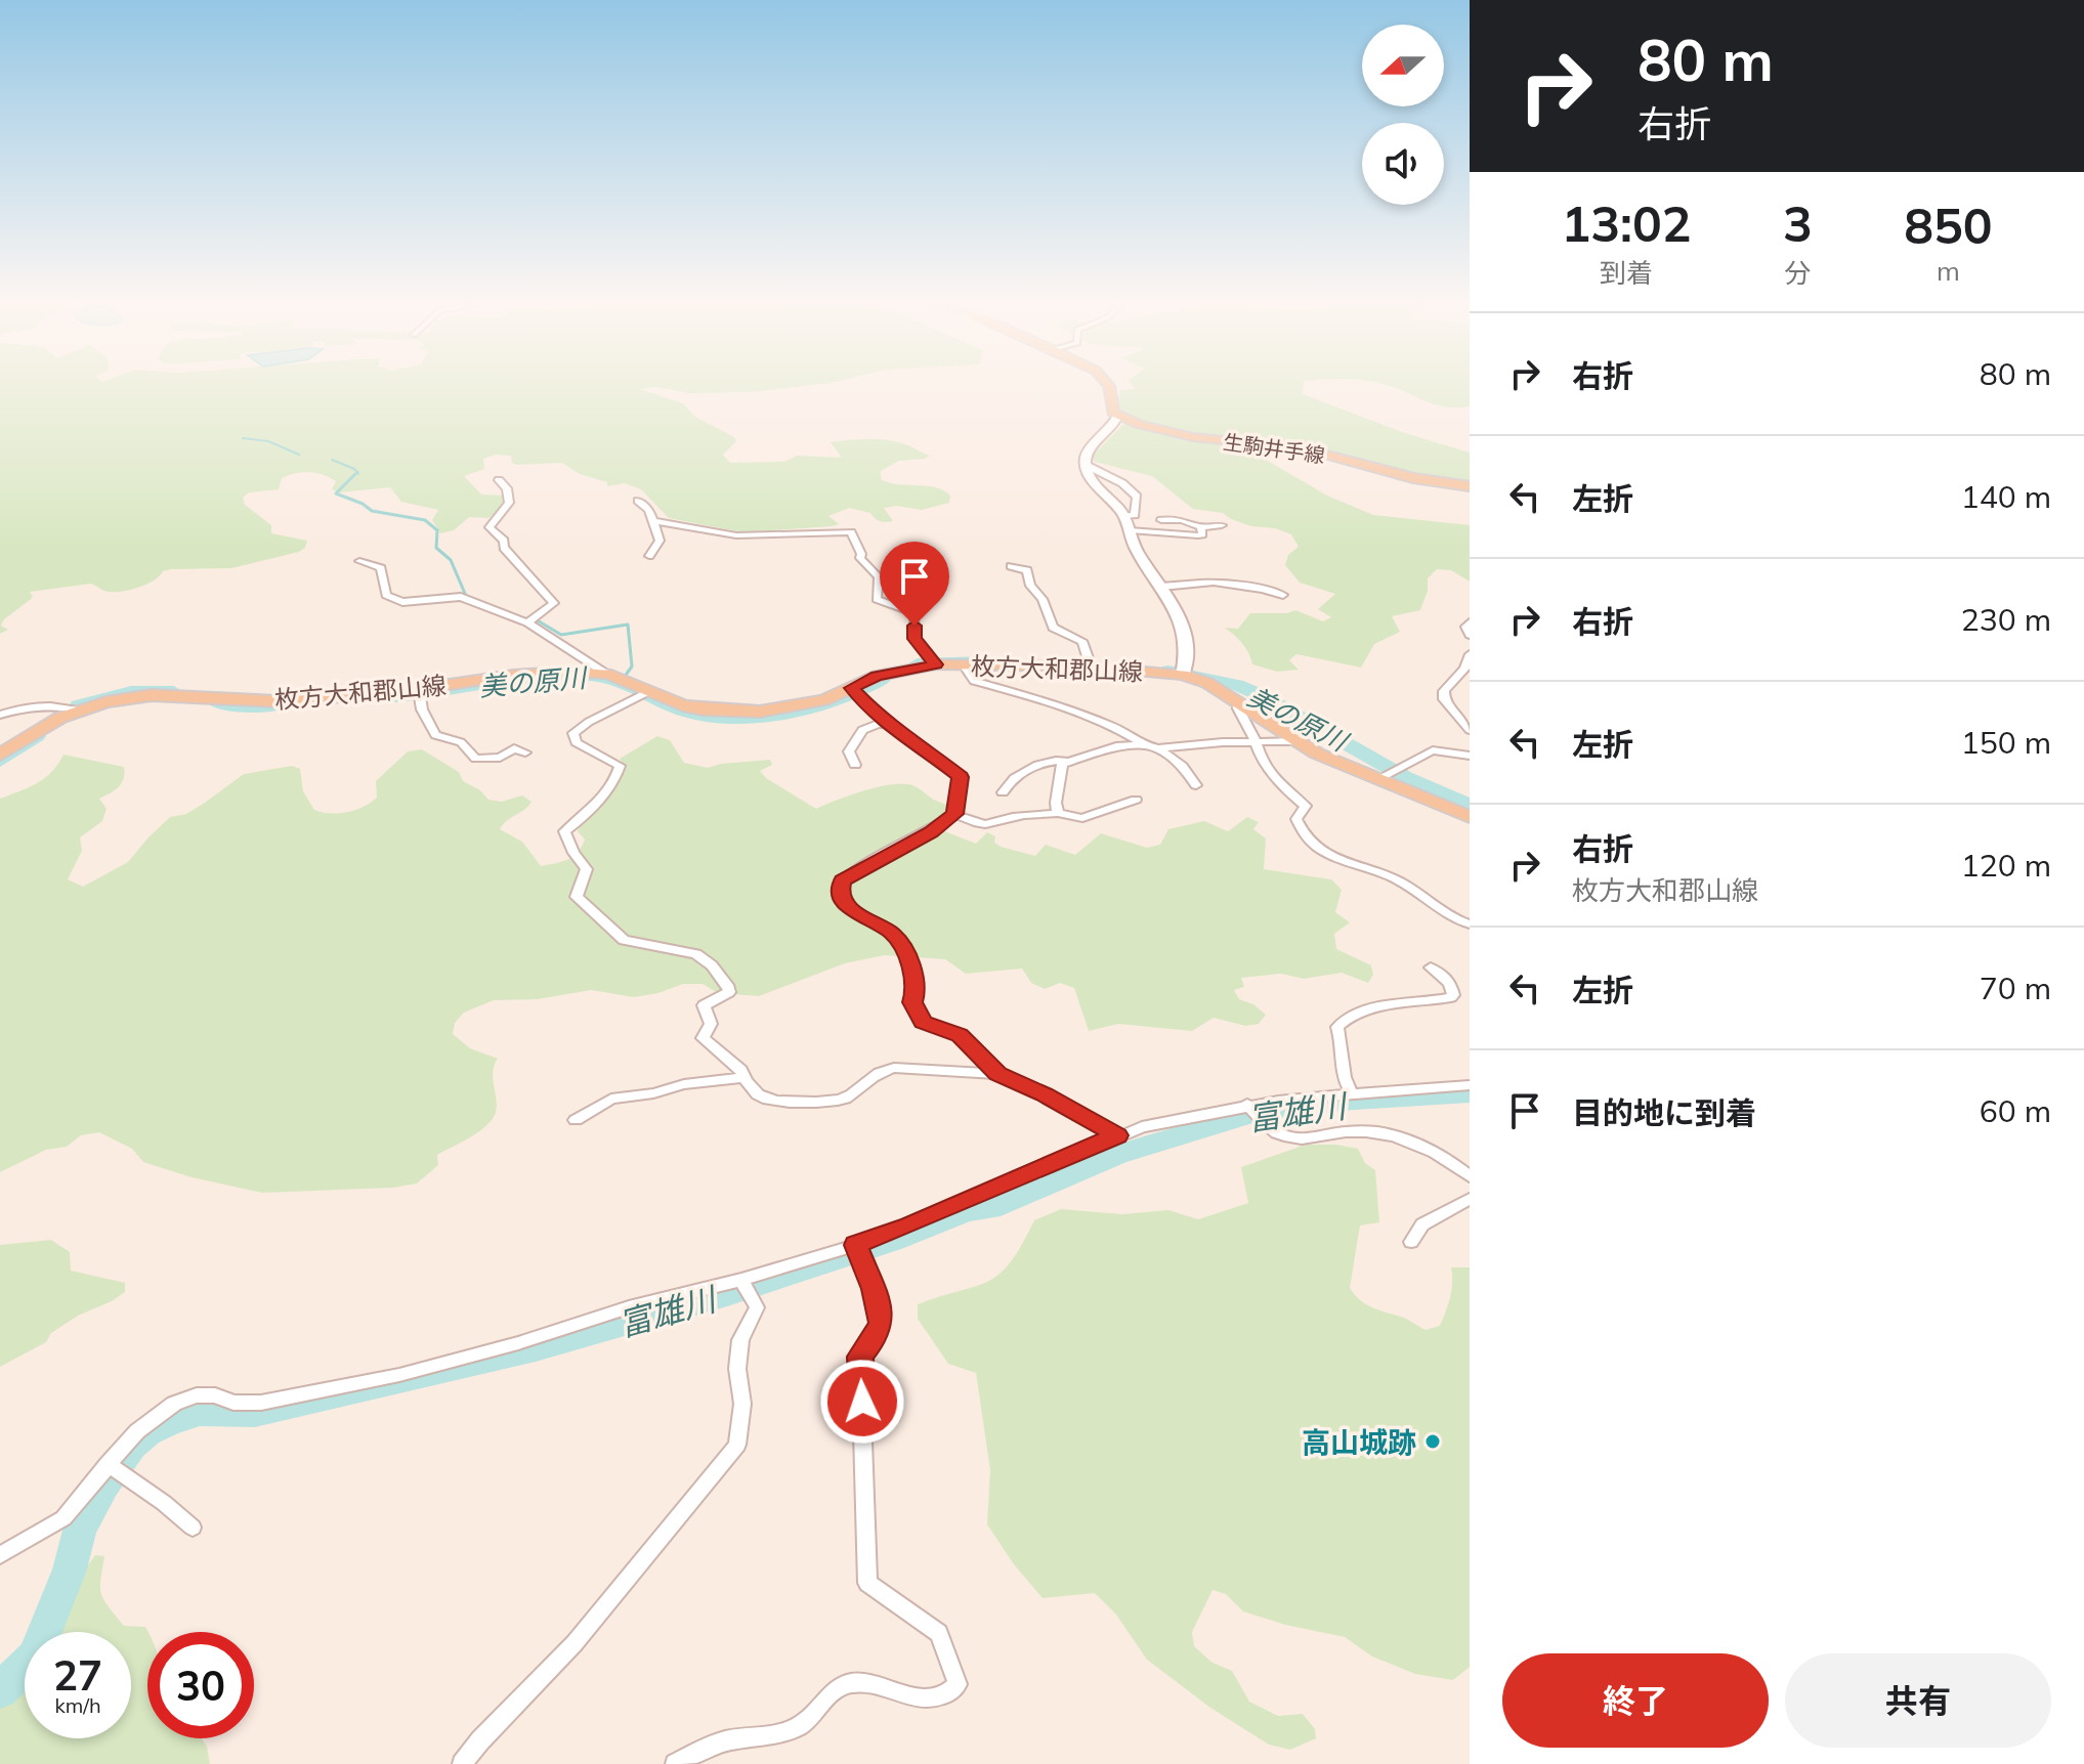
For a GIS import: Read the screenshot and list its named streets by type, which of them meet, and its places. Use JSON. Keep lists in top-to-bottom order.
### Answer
{
  "streets": {
    "main road": ["生駒井手線", "枚方大和郡山線"]
  },
  "water": ["美の原川", "富雄川"],
  "places": ["高山城跡"],
  "north": "left",
  "page": {
    "turn": ["80 m", "右折"],
    "eta": [
      "13:02",
      "到着",
      "3",
      "分",
      "850",
      "m"
    ],
    "list": [
      {
        "name": "右折",
        "value": "80 m"
      },
      {
        "name": "左折",
        "value": "140 m"
      },
      {
        "name": "右折",
        "value": "230 m"
      },
      {
        "name": "左折",
        "value": "150 m"
      },
      {
        "name": "右折",
        "note": "枚方大和郡山線",
        "value": "120 m"
      },
      {
        "name": "左折",
        "value": "70 m"
      },
      {
        "name": "目的地に到着",
        "value": "60 m"
      }
    ],
    "speed": "27 km/h",
    "limit": "30",
    "buttons": ["終了", "共有"]
  }
}
